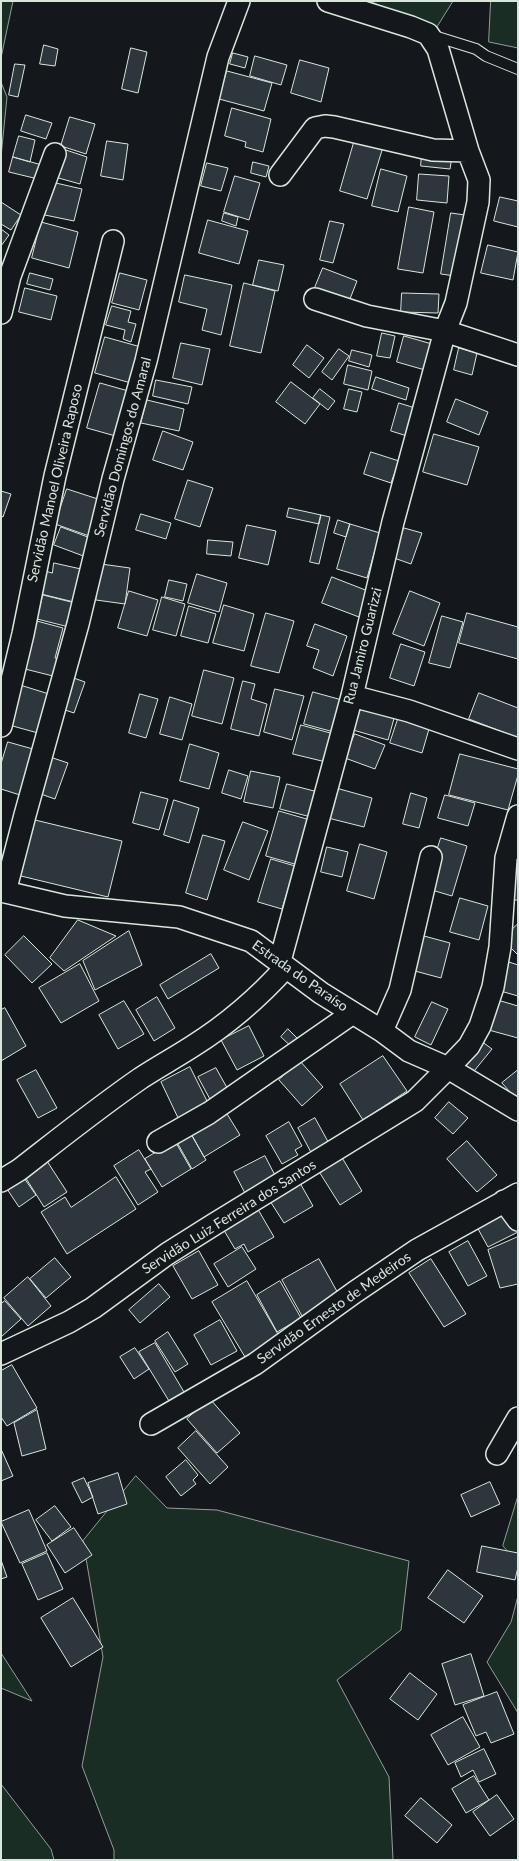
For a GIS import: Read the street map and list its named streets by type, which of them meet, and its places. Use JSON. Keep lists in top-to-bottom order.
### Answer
{
  "streets": {
    "street": [
      "Servidão Domingos do Amaral",
      "Servidão Manoel Oliveira Raposo",
      "Rua Jamiro Guarizzi",
      "Estrada do Paraíso",
      "Servidão Luiz Ferreira dos Santos",
      "Servidão Ernesto de Medeiros"
    ]
  },
  "crossings": [
    ["Servidão Domingos do Amaral", "Estrada do Paraíso"],
    ["Rua Jamiro Guarizzi", "Estrada do Paraíso"],
    ["Estrada do Paraíso", "Servidão Luiz Ferreira dos Santos"]
  ]
}
